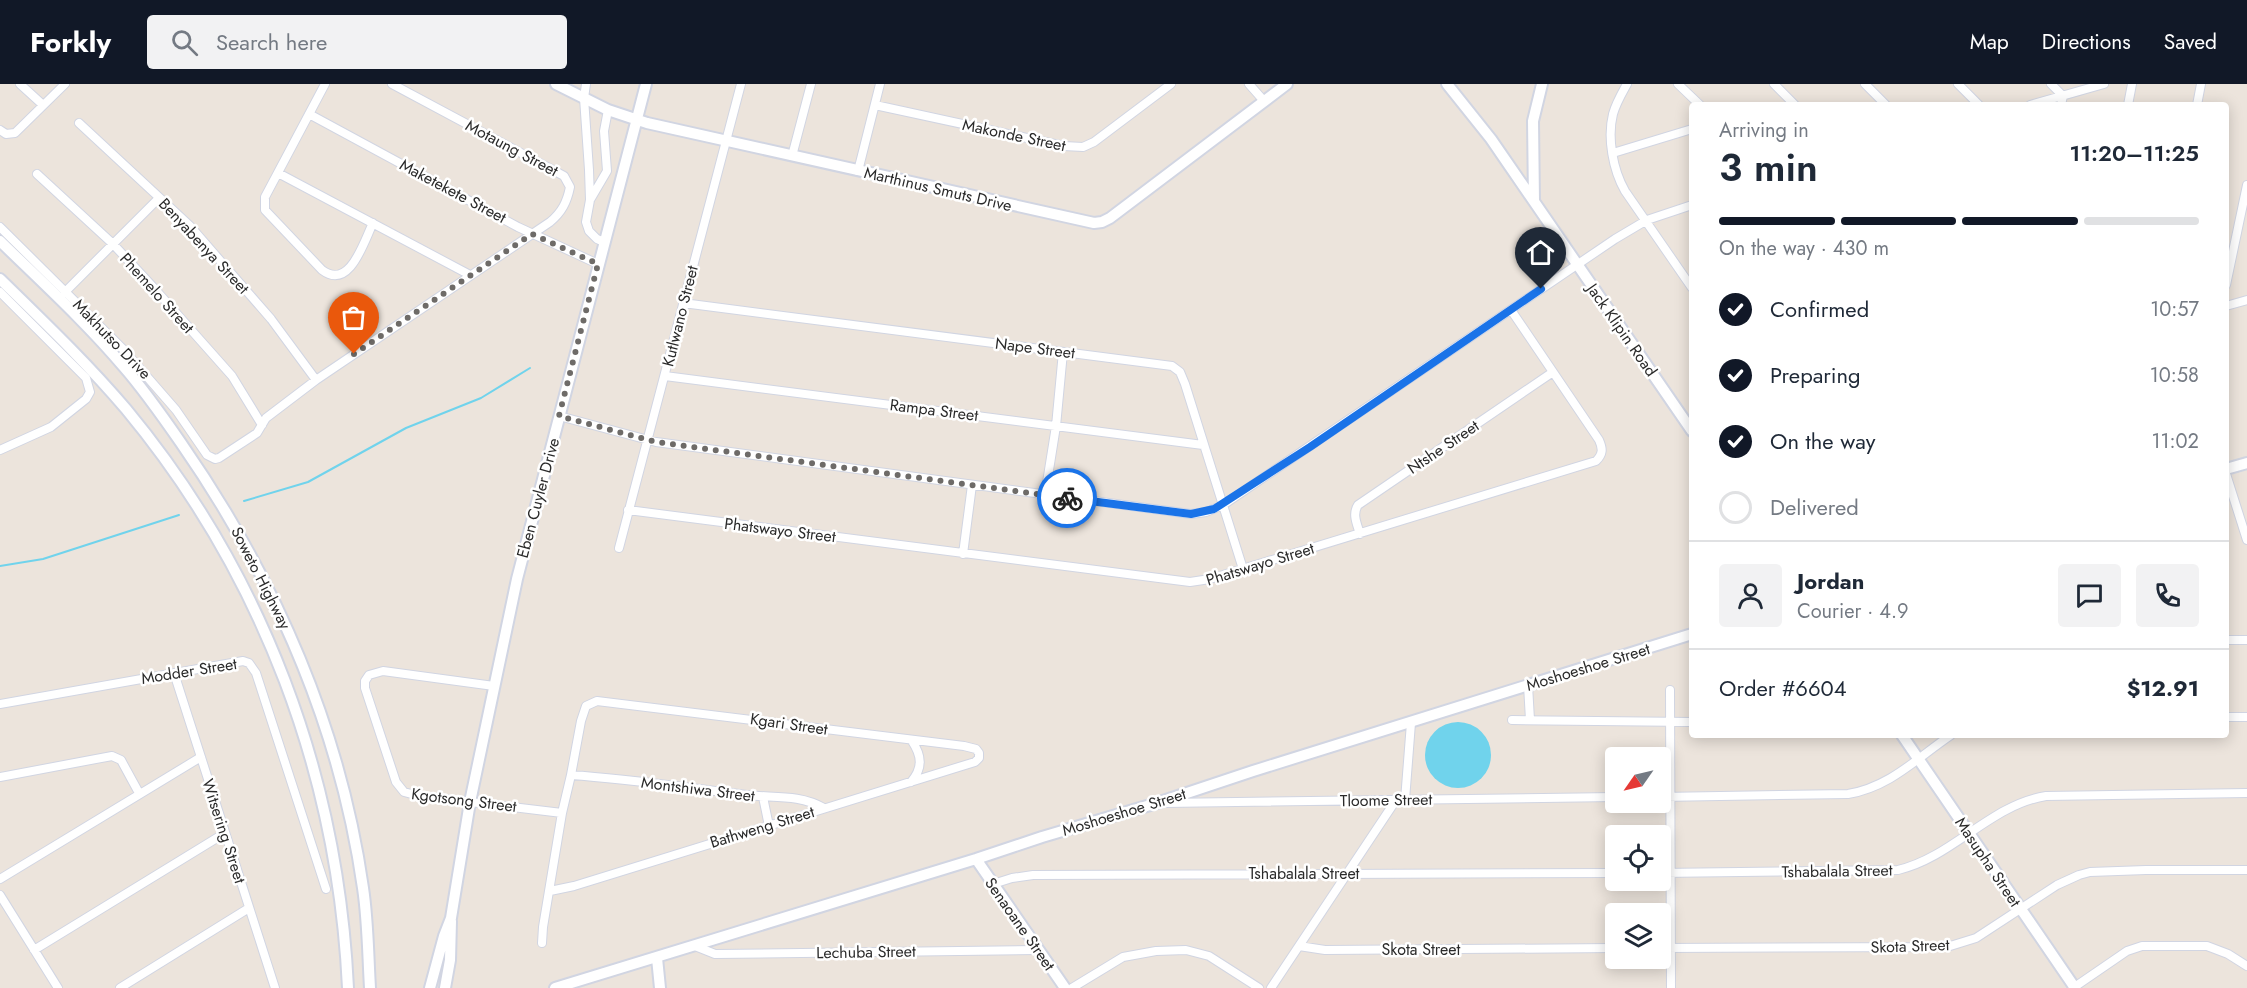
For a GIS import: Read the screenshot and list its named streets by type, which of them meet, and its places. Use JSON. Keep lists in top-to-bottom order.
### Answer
{
  "streets": {
    "street": [
      "Makonde Street",
      "Motaung Street",
      "Marthinus Smuts Drive",
      "Maketekete Street",
      "Benyabenya Street",
      "Phemelo Street",
      "Kutlwano Street",
      "Jack Klipin Road",
      "Makhutso Drive",
      "Nape Street",
      "Rampa Street",
      "Ntshe Street",
      "Eben Cuyler Drive",
      "Phatswayo Street",
      "Soweto Highway",
      "Moshoeshoe Street",
      "Modder Street",
      "Kgari Street",
      "Montshiwa Street",
      "Kgotsong Street",
      "Tloome Street",
      "Bathweng Street",
      "Witsering Street",
      "Masupha Street",
      "Tshabalala Street",
      "Senaoane Street",
      "Skota Street",
      "Lechuba Street"
    ]
  },
  "crossings": [
    ["Motaung Street", "Maketekete Street"],
    ["Motaung Street", "Benyabenya Street"],
    ["Motaung Street", "Phemelo Street"],
    ["Motaung Street", "Makhutso Drive"],
    ["Marthinus Smuts Drive", "Kutlwano Street"],
    ["Marthinus Smuts Drive", "Eben Cuyler Drive"],
    ["Maketekete Street", "Eben Cuyler Drive"],
    ["Kutlwano Street", "Nape Street"],
    ["Kutlwano Street", "Rampa Street"],
    ["Kutlwano Street", "Phatswayo Street"],
    ["Makhutso Drive", "Soweto Highway"],
    ["Nape Street", "Rampa Street"],
    ["Nape Street", "Phatswayo Street"],
    ["Ntshe Street", "Phatswayo Street"],
    ["Eben Cuyler Drive", "Kgotsong Street"],
    ["Moshoeshoe Street", "Tloome Street"],
    ["Moshoeshoe Street", "Senaoane Street"],
    ["Moshoeshoe Street", "Lechuba Street"],
    ["Modder Street", "Witsering Street"],
    ["Kgari Street", "Montshiwa Street"],
    ["Kgari Street", "Bathweng Street"],
    ["Montshiwa Street", "Bathweng Street"],
    ["Masupha Street", "Tshabalala Street"],
    ["Masupha Street", "Skota Street"],
    ["Tshabalala Street", "Senaoane Street"],
    ["Senaoane Street", "Lechuba Street"]
  ],
  "north": "bottom left",
  "page": {
    "header": "Forkly",
    "search": "Search here",
    "nav": ["Map", "Directions", "Saved"],
    "heading": ["3 min", "Arriving in", "11:20–11:25"],
    "panel": [
      "Jordan",
      "Courier · 4.9",
      "Order #6604",
      "$12.91"
    ],
    "bar": "On the way · 430 m",
    "list": [
      ["Confirmed", "10:57"],
      ["Preparing", "10:58"],
      ["On the way", "11:02"],
      "Delivered"
    ]
  }
}
